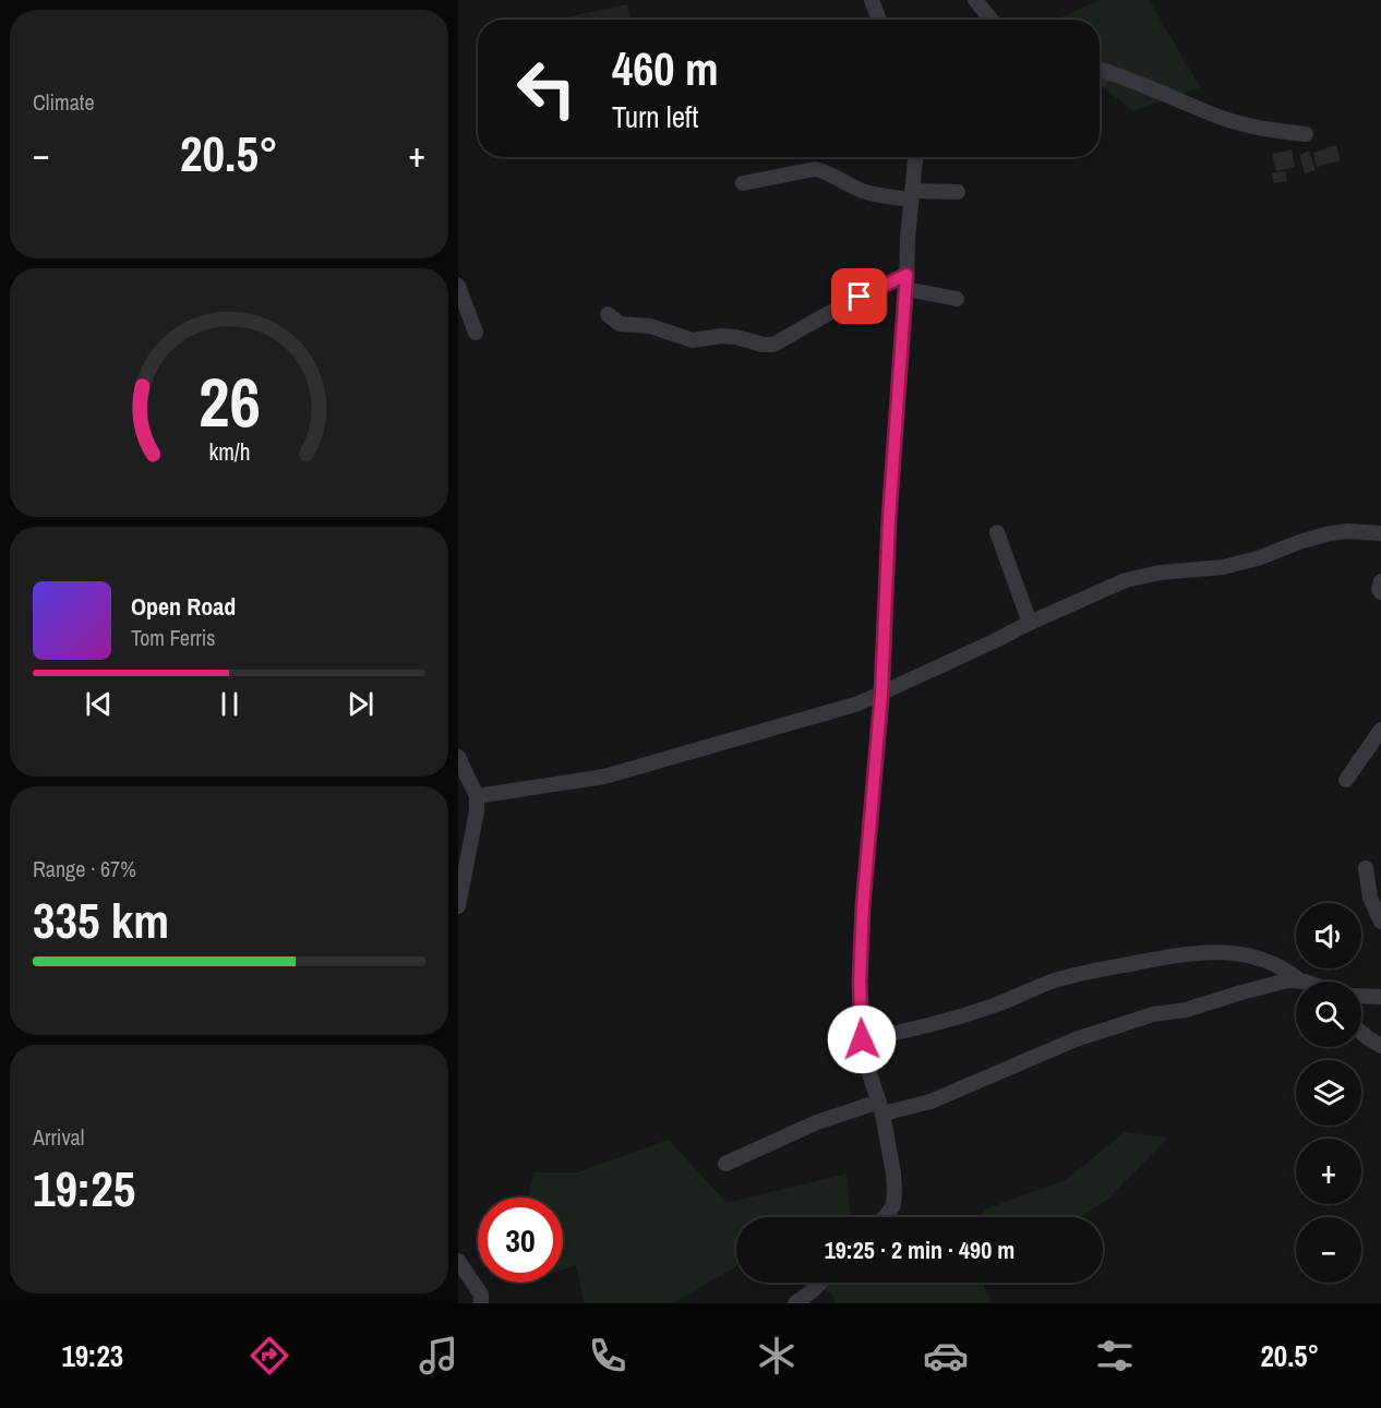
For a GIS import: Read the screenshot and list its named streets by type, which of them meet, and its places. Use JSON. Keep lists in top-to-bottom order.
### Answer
{
  "page": {
    "tile": [
      "Climate",
      ["Range · 67%", "335 km"],
      ["Arrival", "19:25"]
    ],
    "turn": ["460 m", "Turn left"],
    "heat": ["−", "20.5°", "+"],
    "song": ["Open Road", "Tom Ferris"],
    "map_buttons": ["+", "−"],
    "limit": "30",
    "trip": "19:25 · 2 min · 490 m",
    "tabs": ["19:23", "20.5°"],
    "gauge": ["26", "km/h"]
  }
}
